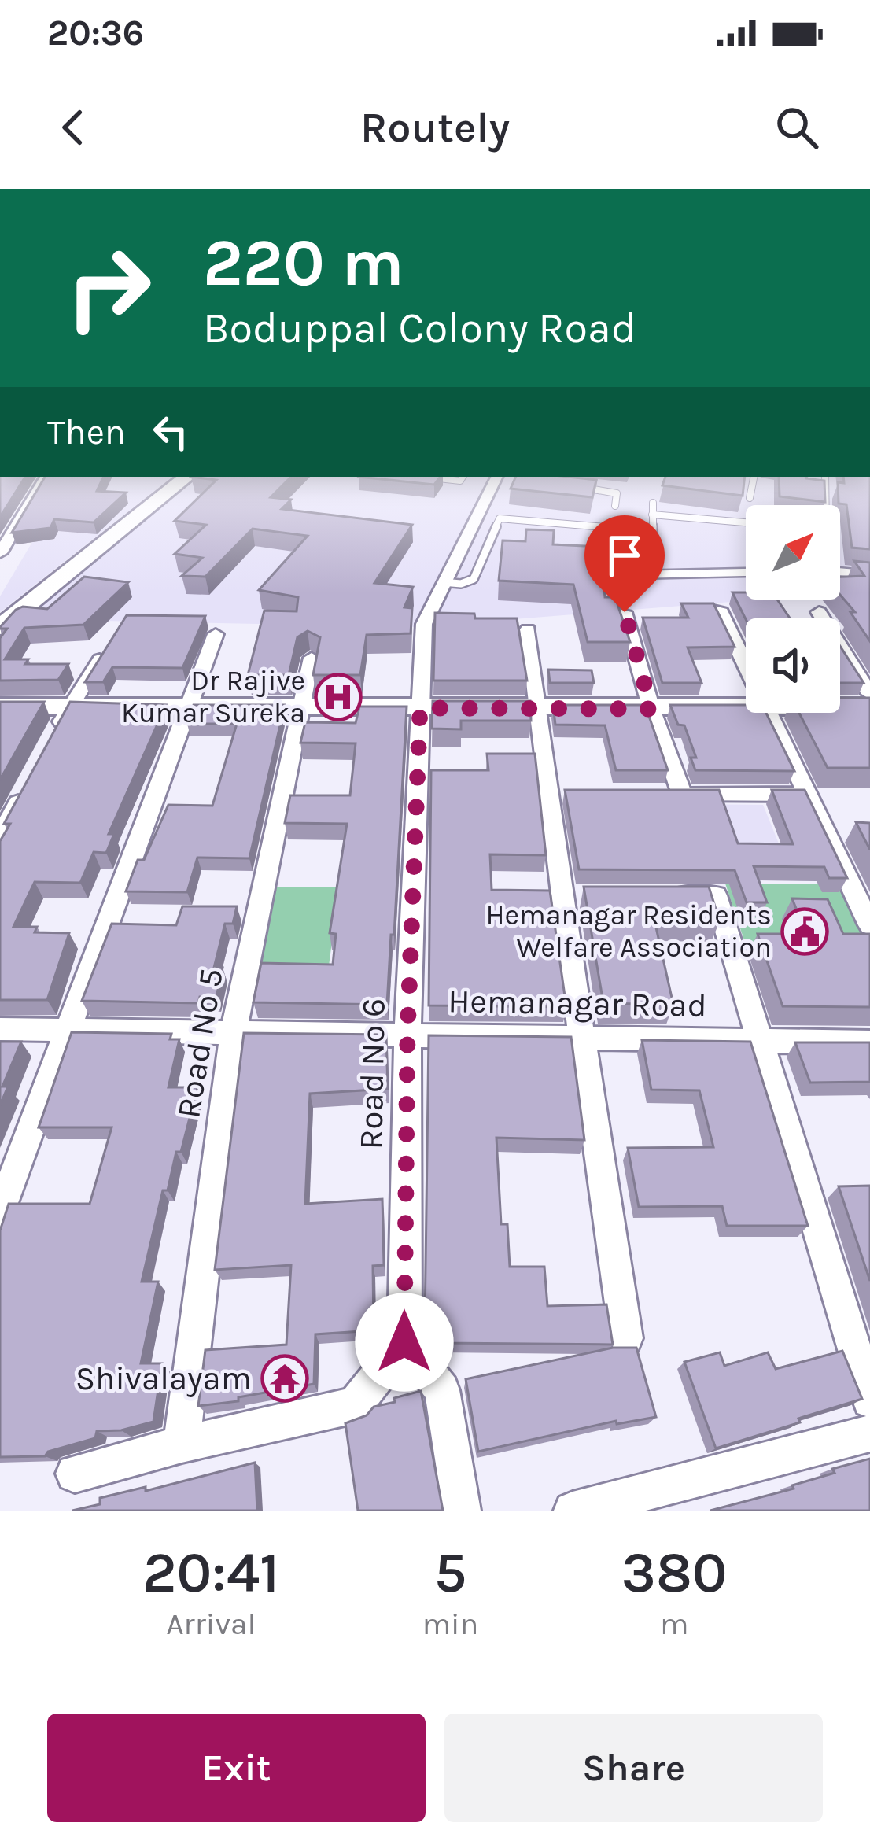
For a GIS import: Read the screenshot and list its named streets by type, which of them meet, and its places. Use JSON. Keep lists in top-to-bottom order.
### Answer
{
  "streets": {
    "street": ["Hemanagar Road", "Road No 5", "Road No 6"]
  },
  "crossings": [
    ["Hemanagar Road", "Road No 5"],
    ["Hemanagar Road", "Road No 6"]
  ],
  "places": {
    "hospital": ["Dr Rajive Kumar Sureka"],
    "public building": ["Hemanagar Residents Welfare Association"],
    "temple": ["Shivalayam"]
  },
  "north": "top right",
  "page": {
    "status": "20:36",
    "header": "Routely",
    "turn": ["220 m", "Boduppal Colony Road"],
    "then": "Then",
    "eta": [
      "20:41",
      "Arrival",
      "5",
      "min",
      "380",
      "m"
    ],
    "buttons": ["Exit", "Share"]
  }
}
